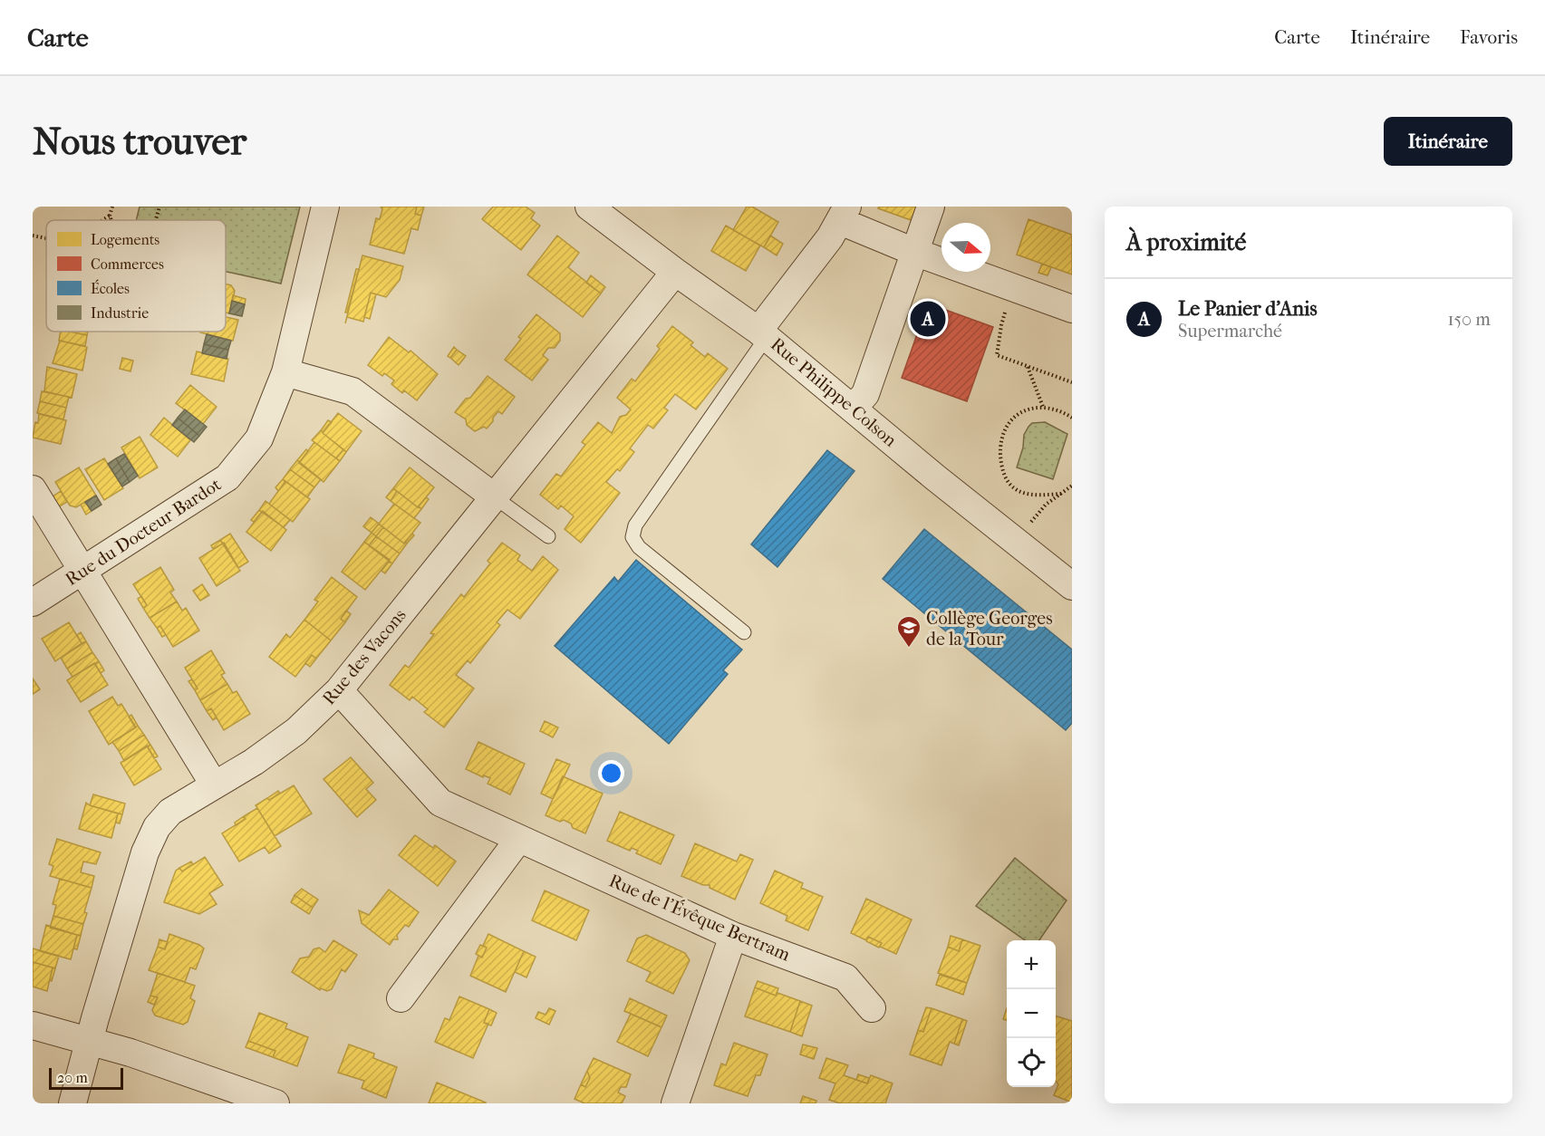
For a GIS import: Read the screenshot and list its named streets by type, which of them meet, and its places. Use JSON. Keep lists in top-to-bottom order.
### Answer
{
  "streets": {
    "street": [
      "Rue Philippe Colson",
      "Rue du Docteur Bardot",
      "Rue des Vacons",
      "Rue de l'Évêque Bertram"
    ]
  },
  "crossings": [
    ["Rue Philippe Colson", "Rue des Vacons"],
    ["Rue des Vacons", "Rue de l'Évêque Bertram"]
  ],
  "places": {
    "school or university": ["Collège Georges de la Tour"]
  },
  "legend": [
    "Logements",
    "Commerces",
    "Écoles",
    "Industrie"
  ],
  "scale_bar": "20 m",
  "north": "right",
  "page": {
    "header": "Carte",
    "nav": ["Carte", "Itinéraire", "Favoris"],
    "buttons": "Itinéraire",
    "title": "Nous trouver",
    "heading": "À proximité",
    "list": [
      {
        "mark": "A",
        "name": "Le Panier d'Anis",
        "note": "Supermarché",
        "value": "150 m"
      }
    ],
    "pins": "A",
    "map_buttons": ["+", "−"],
    "scale": "20 m"
  }
}
